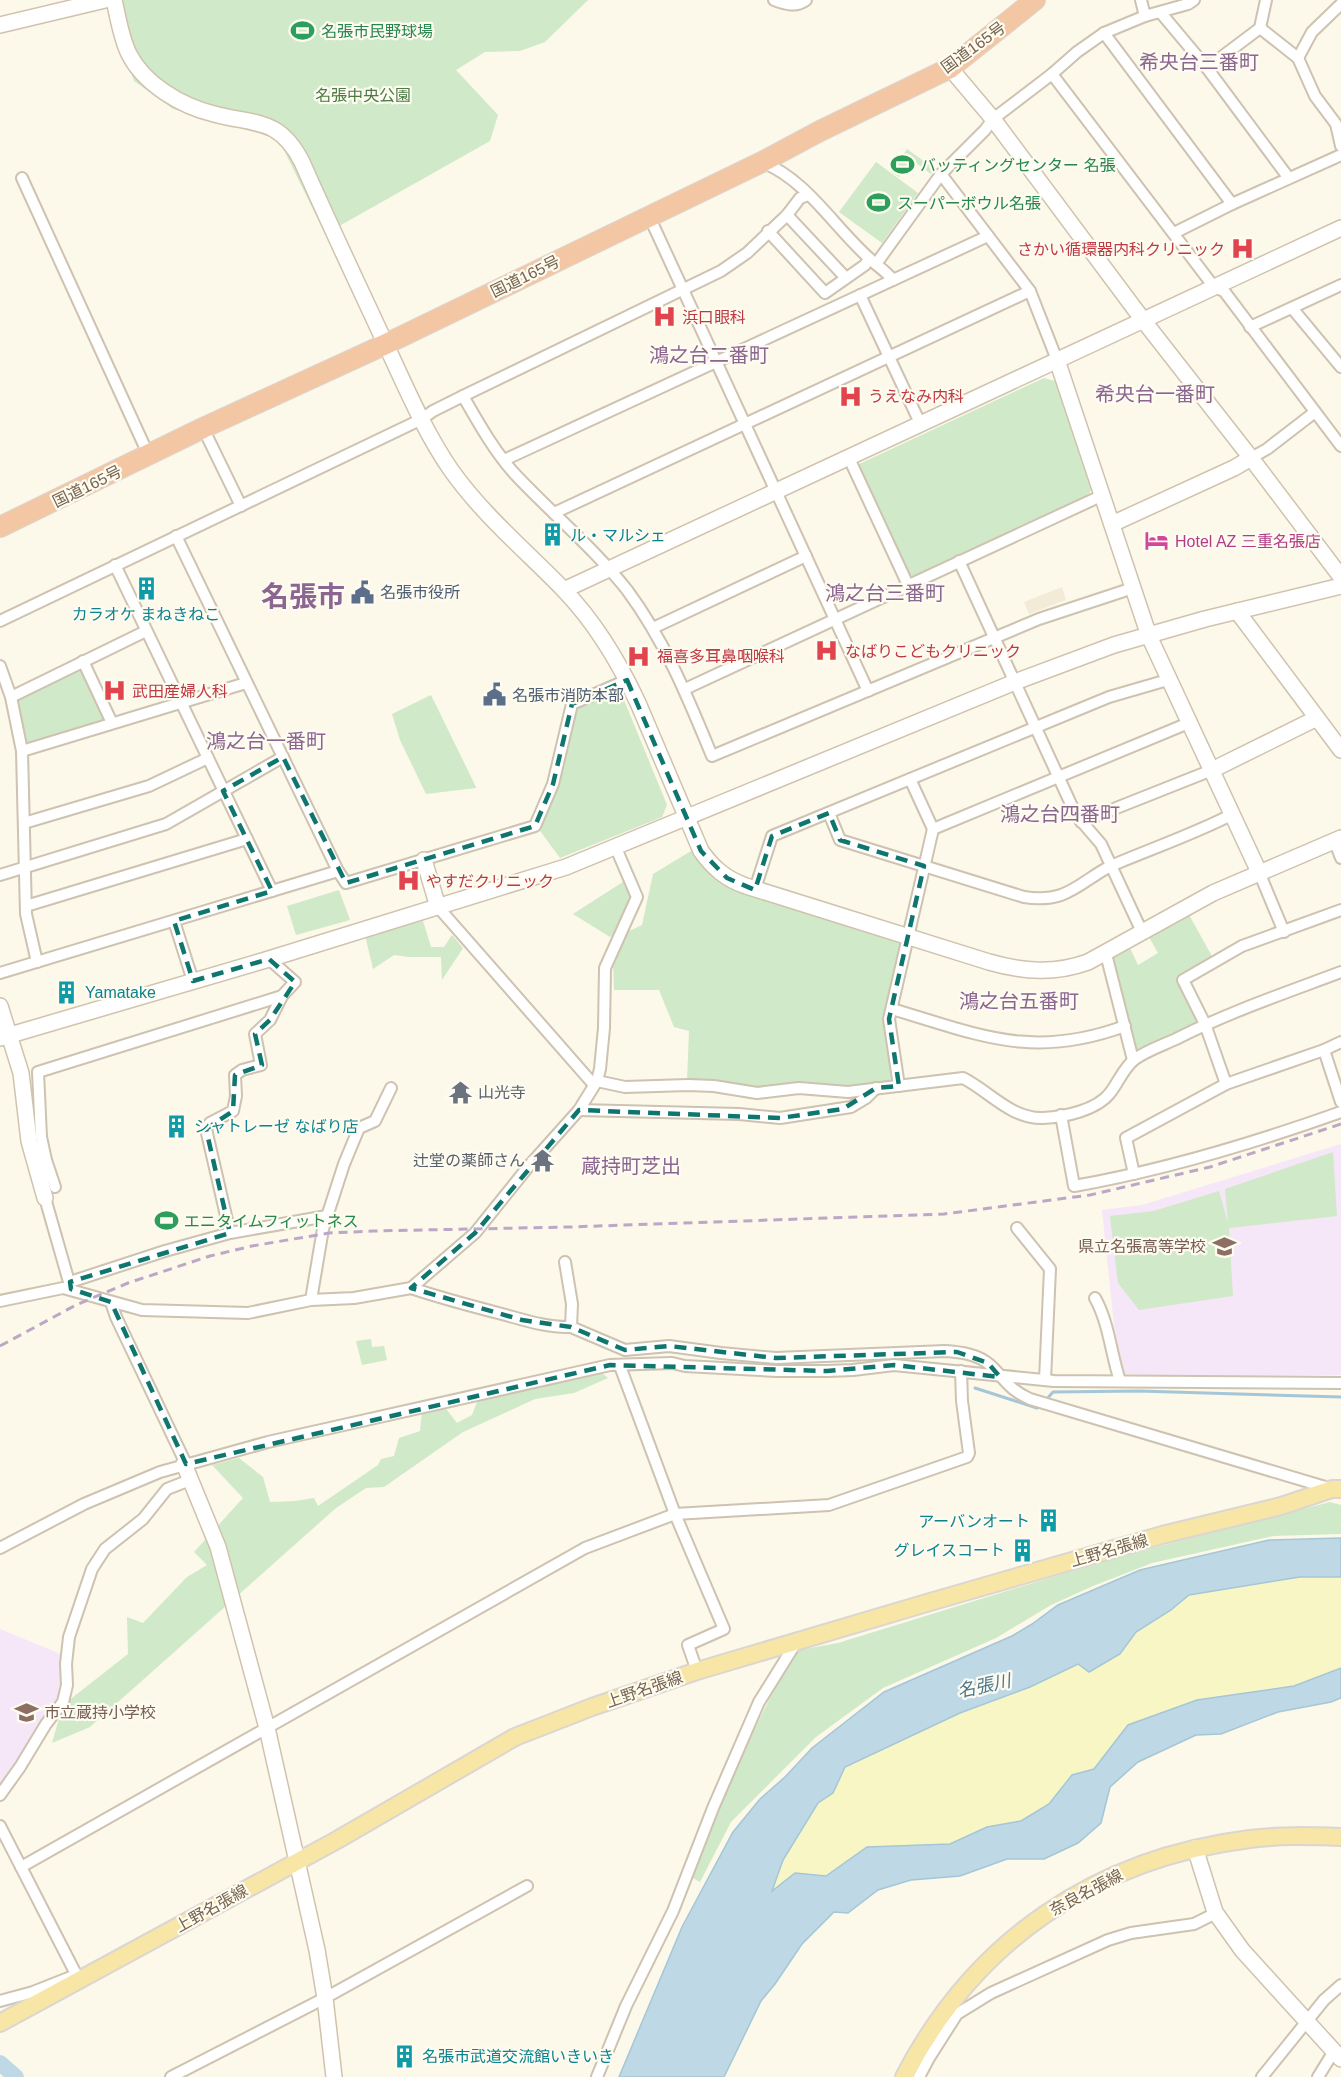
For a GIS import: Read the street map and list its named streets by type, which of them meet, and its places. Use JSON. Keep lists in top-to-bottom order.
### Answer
{
  "streets": {
    "highway": ["国道165号"],
    "main road": ["上野名張線", "奈良名張線"]
  },
  "districts": [
    "希央台三番町",
    "鴻之台二番町",
    "希央台一番町",
    "鴻之台三番町",
    "名張市",
    "鴻之台一番町",
    "鴻之台四番町",
    "鴻之台五番町",
    "蔵持町芝出"
  ],
  "water": ["名張川"],
  "parks": ["名張中央公園"],
  "places": {
    "sports": [
      "名張市民野球場",
      "バッティングセンター 名張",
      "スーパーボウル名張",
      "エニタイムフィットネス"
    ],
    "hospital": [
      "さかい循環器内科クリニック",
      "浜口眼科",
      "うえなみ内科",
      "なばりこどもクリニック",
      "福喜多耳鼻咽喉科",
      "武田産婦人科",
      "やすだクリニック"
    ],
    "building": [
      "ル・マルシェ",
      "カラオケ まねきねこ",
      "Yamatake",
      "シャトレーゼ なばり店",
      "アーバンオート",
      "グレイスコート",
      "名張市武道交流館いきいき"
    ],
    "hotel": ["Hotel AZ 三重名張店"],
    "public building": ["名張市役所", "名張市消防本部"],
    "temple": ["山光寺", "辻堂の薬師さん"],
    "school or university": ["県立名張高等学校", "市立蔵持小学校"]
  }
}
